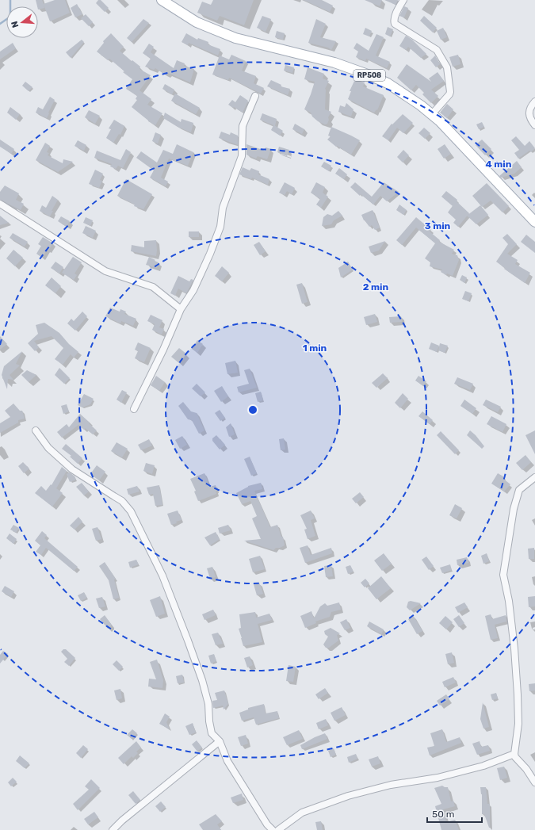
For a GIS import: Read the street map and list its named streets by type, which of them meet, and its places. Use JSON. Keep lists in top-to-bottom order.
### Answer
{
  "streets": {
    "main road": ["RP508"]
  },
  "scale_bar": "50 m",
  "north": "left",
  "rings": [
    "4 min",
    "3 min",
    "2 min",
    "1 min"
  ]
}
